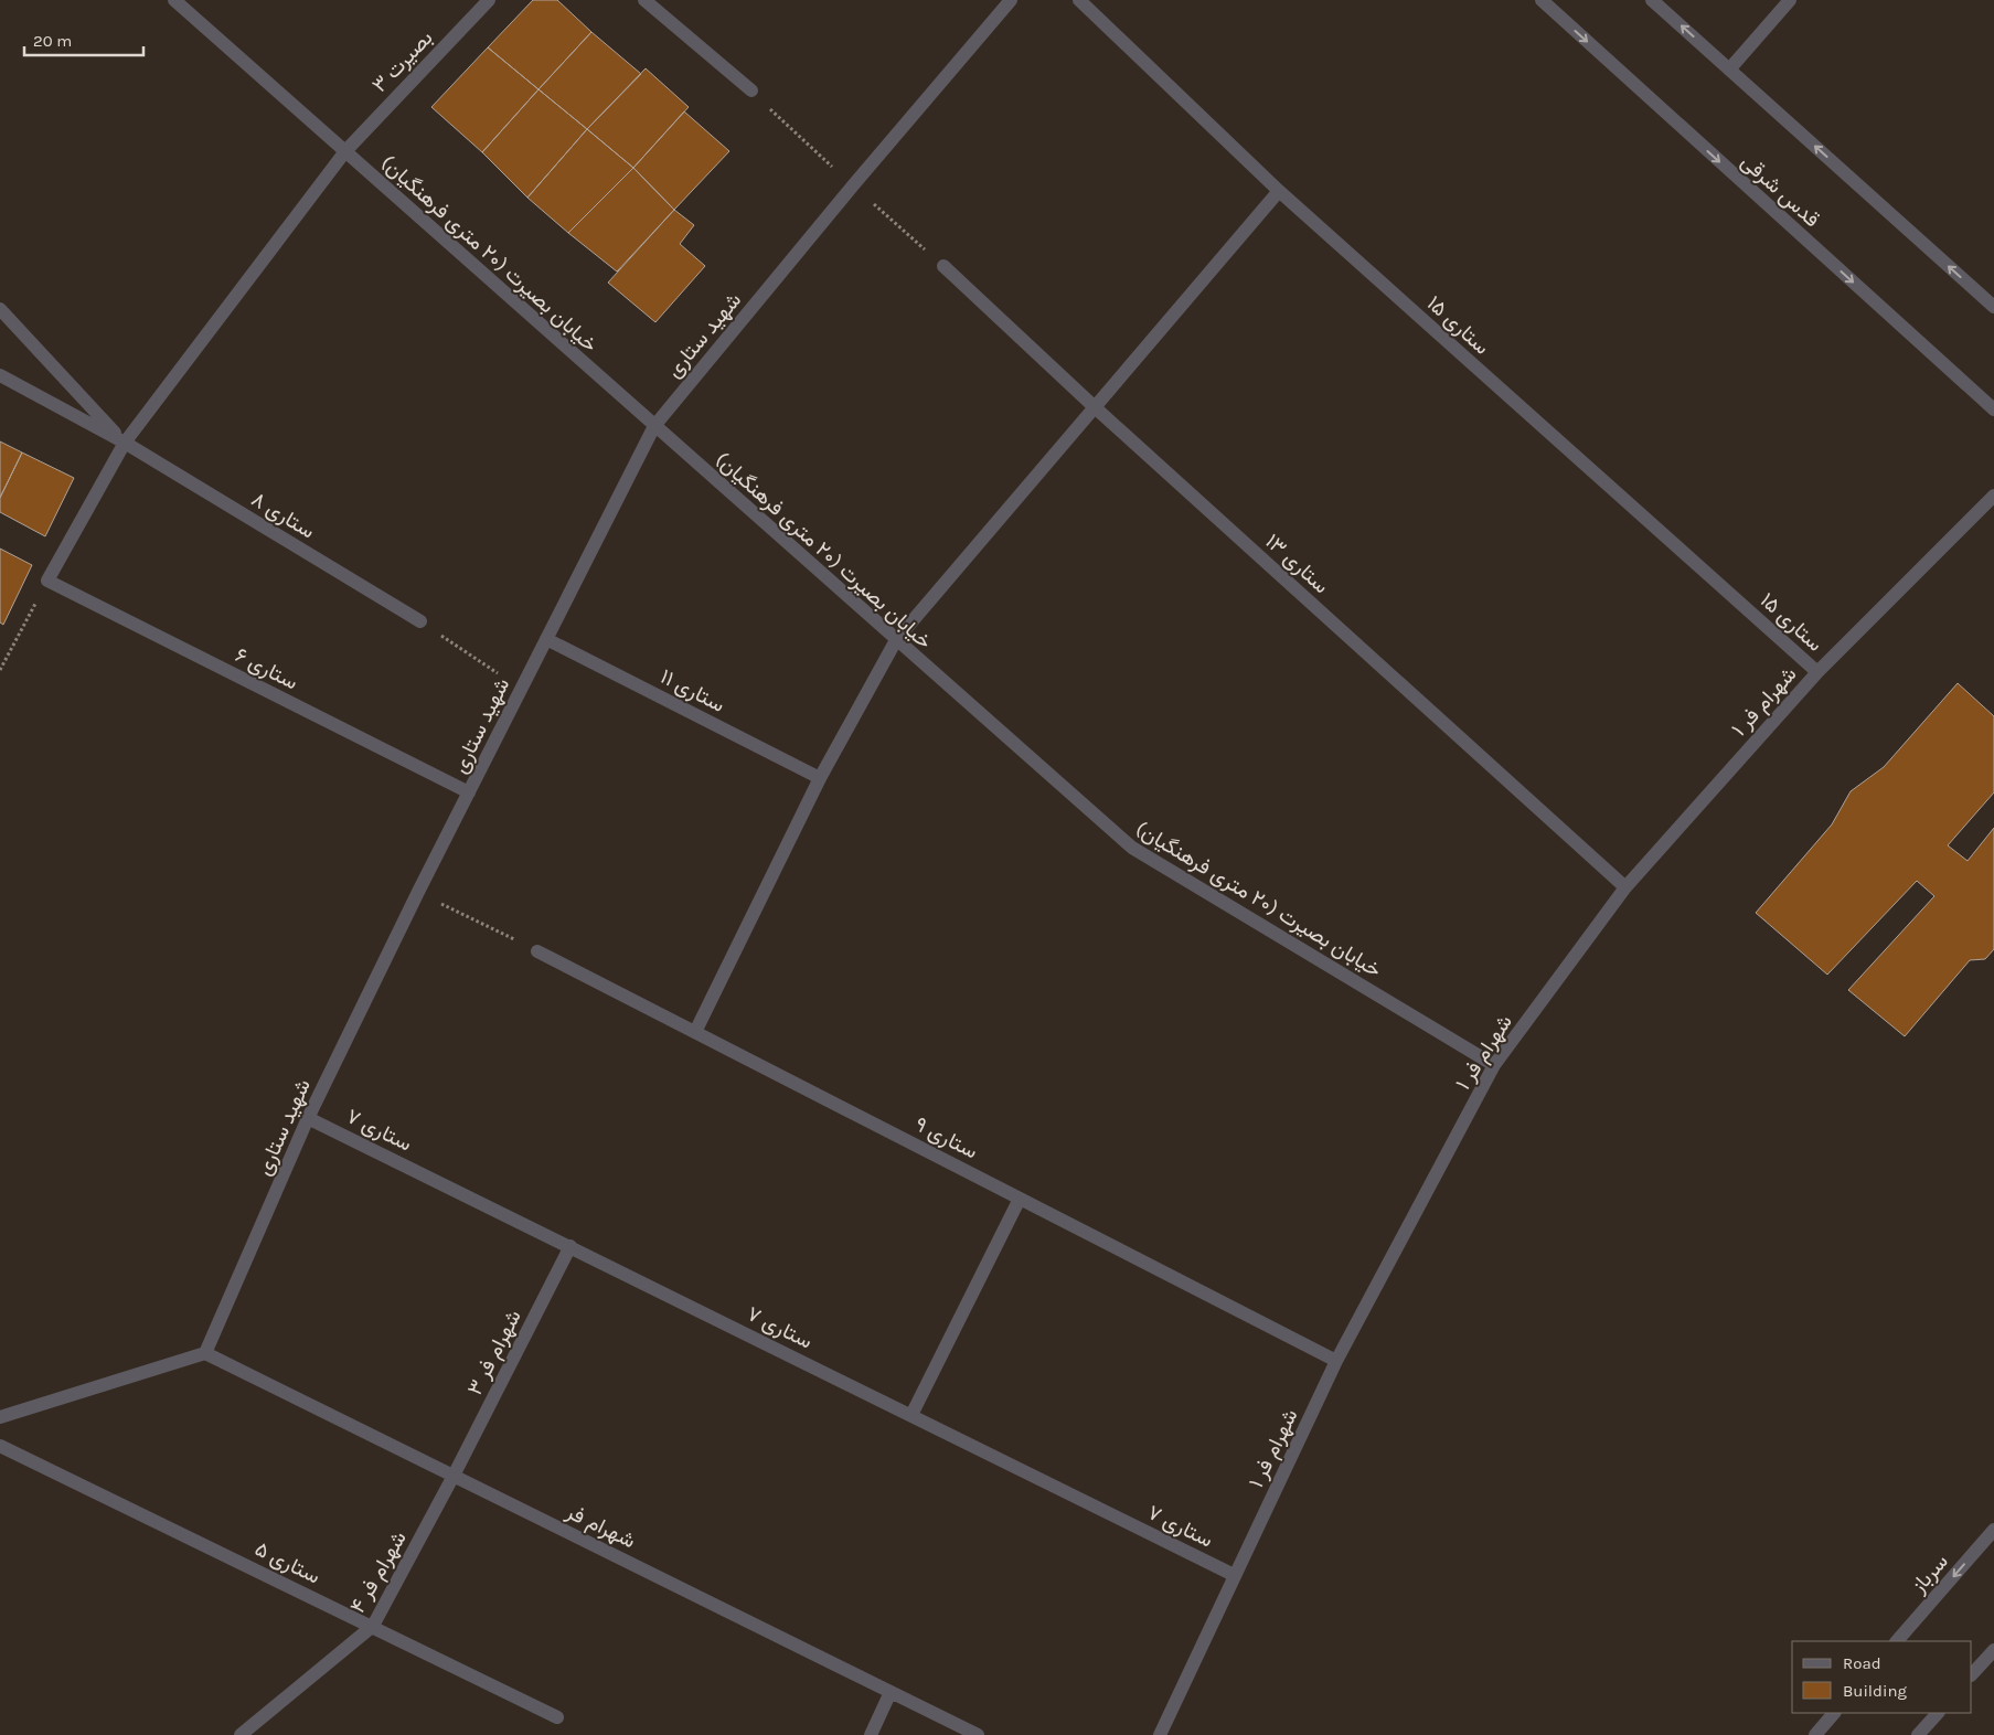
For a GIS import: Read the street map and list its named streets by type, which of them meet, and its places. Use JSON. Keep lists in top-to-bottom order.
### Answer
{
  "streets": {
    "street": [
      "بصیرت ۳",
      "قدس شرقی",
      "خیابان بصیرت (۲۰ متری فرهنگیان)",
      "ستاری ۱۵",
      "شهید ستاری",
      "ستاری ۸",
      "ستاری ۱۳",
      "ستاری ۶",
      "ستاری ۱۱",
      "شهرام فر ۱",
      "ستاری ۷",
      "ستاری ۹",
      "شهرام فر ۳",
      "شهرام فر",
      "ستاری ۵",
      "شهرام فر ۴",
      "سرباز"
    ]
  },
  "crossings": [
    ["بصیرت ۳", "خیابان بصیرت (۲۰ متری فرهنگیان)"],
    ["بصیرت ۳", "ستاری ۸"],
    ["بصیرت ۳", "ستاری ۶"],
    ["خیابان بصیرت (۲۰ متری فرهنگیان)", "شهید ستاری"],
    ["خیابان بصیرت (۲۰ متری فرهنگیان)", "شهرام فر ۱"],
    ["ستاری ۱۵", "شهرام فر ۱"],
    ["شهید ستاری", "ستاری ۶"],
    ["شهید ستاری", "ستاری ۱۱"],
    ["شهید ستاری", "ستاری ۷"],
    ["شهید ستاری", "شهرام فر"],
    ["ستاری ۱۳", "شهرام فر ۱"],
    ["شهرام فر ۱", "ستاری ۷"],
    ["شهرام فر ۱", "ستاری ۹"],
    ["ستاری ۷", "شهرام فر ۳"],
    ["شهرام فر ۳", "شهرام فر"],
    ["شهرام فر ۳", "شهرام فر ۴"],
    ["شهرام فر", "شهرام فر ۴"],
    ["ستاری ۵", "شهرام فر ۴"]
  ],
  "one_way": ["سرباز"],
  "legend": ["Road", "Building"],
  "scale_bar": "20 m"
}
